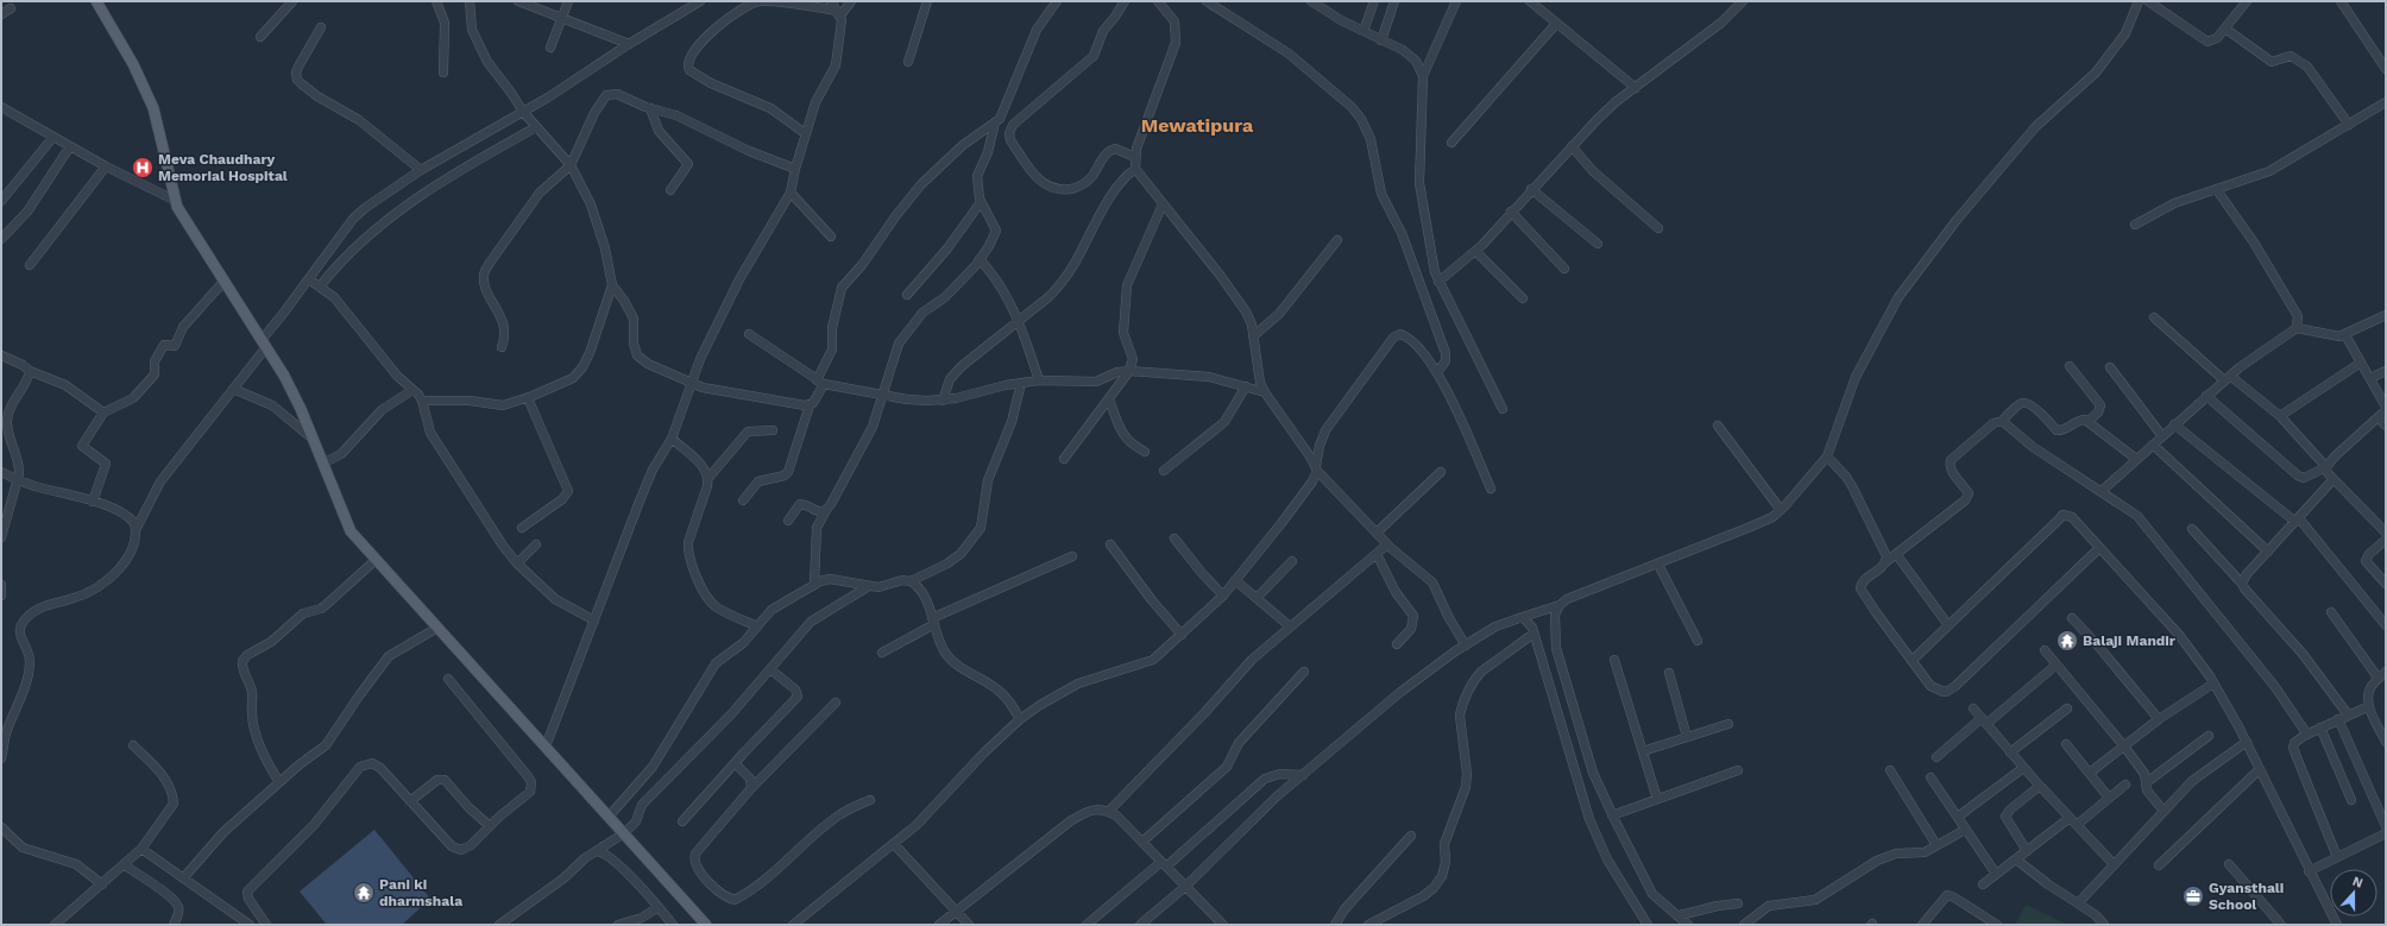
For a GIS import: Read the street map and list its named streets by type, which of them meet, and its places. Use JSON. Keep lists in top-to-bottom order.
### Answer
{
  "districts": ["Mewatipura"],
  "places": {
    "hospital": ["Meva Chaudhary Memorial Hospital"],
    "temple": ["Balaji Mandir", "Pani ki dharmshala"],
    "office": ["Gyansthali School"]
  },
  "north": "top"
}
